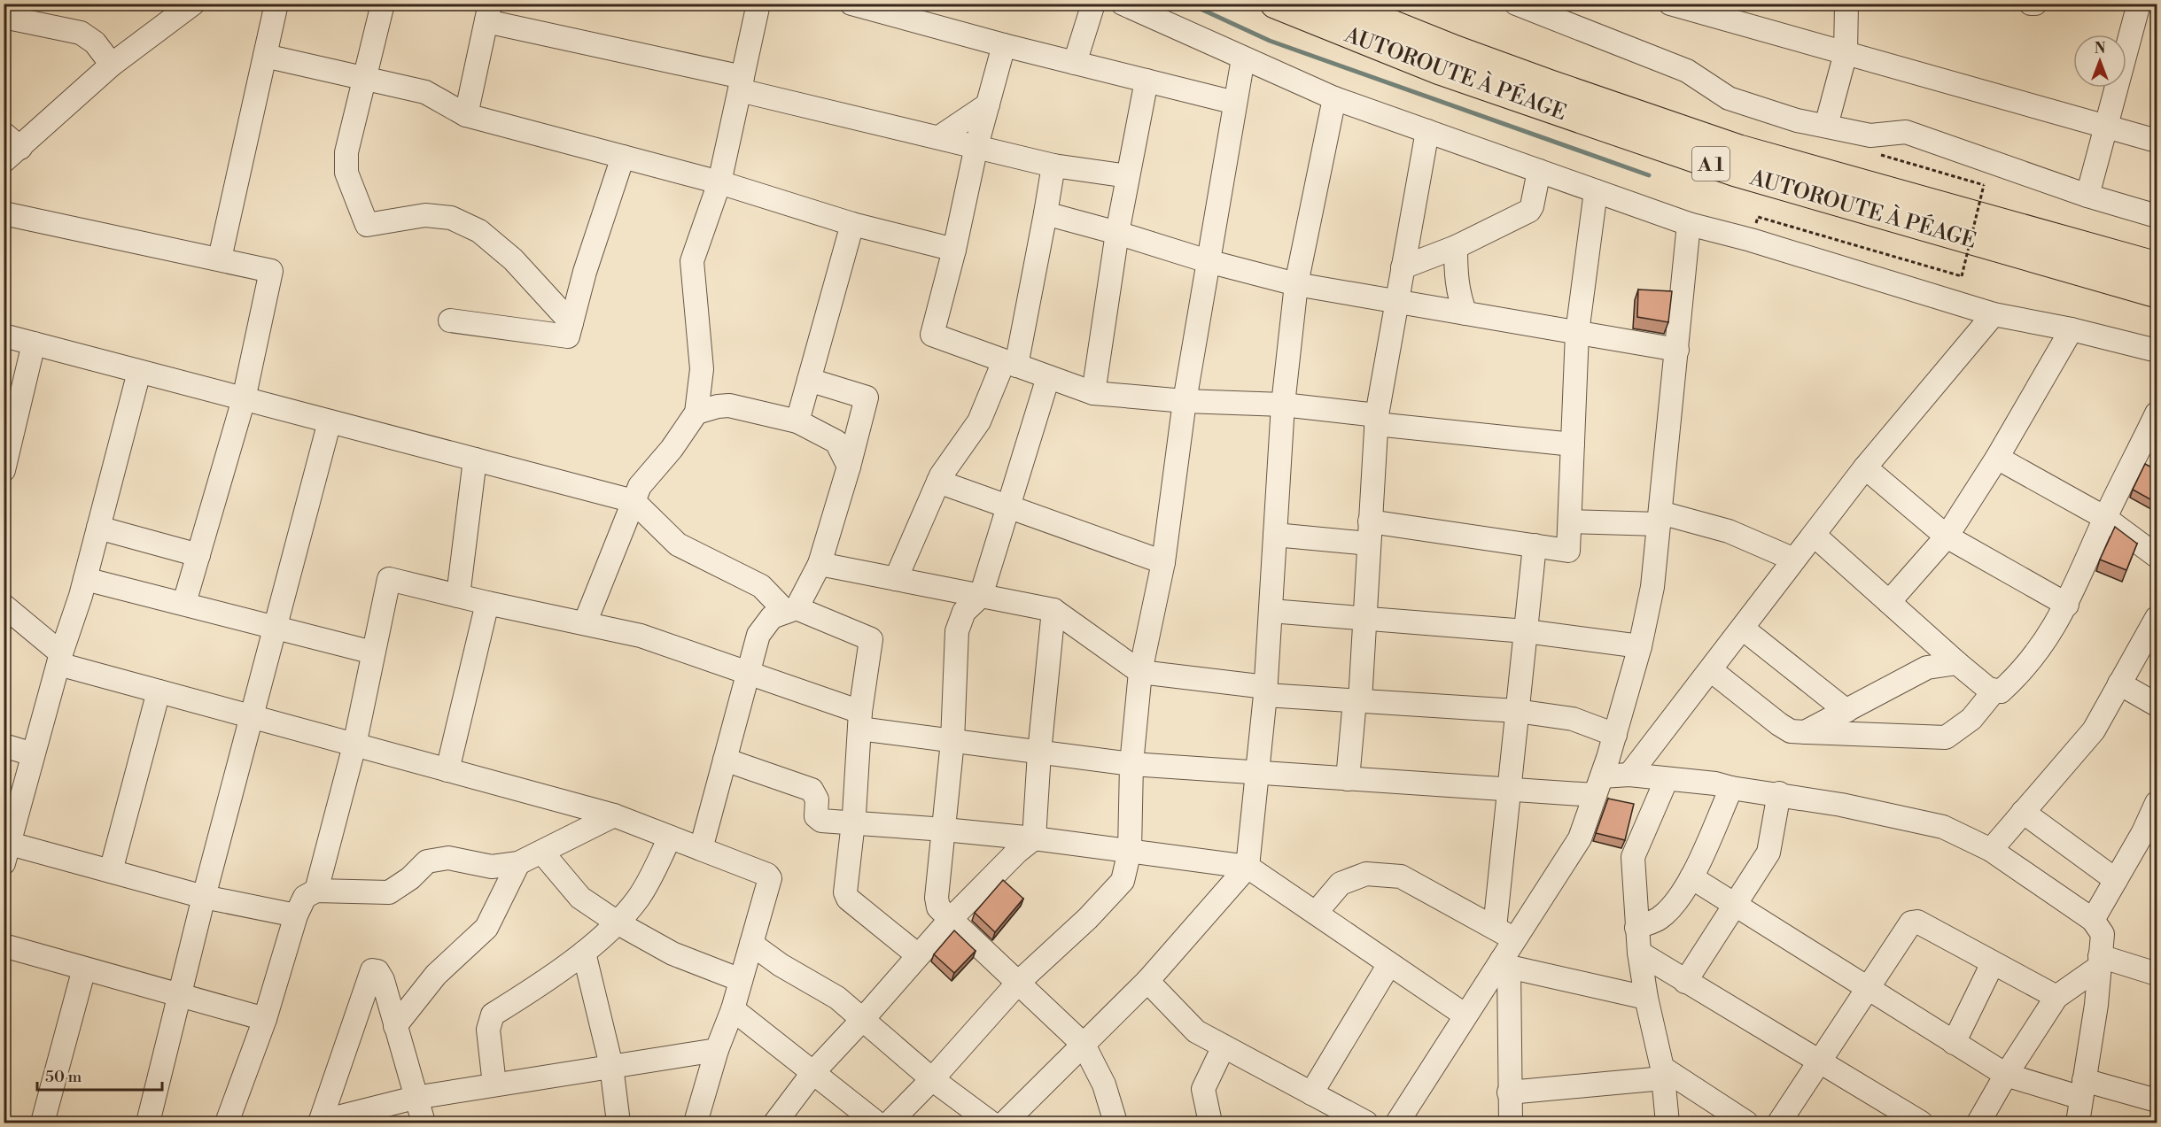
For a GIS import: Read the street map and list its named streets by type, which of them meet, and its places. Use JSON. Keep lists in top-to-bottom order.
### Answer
{
  "streets": {
    "highway": ["AUTOROUTE À PÉAGE", "A 1"]
  },
  "scale_bar": "50 m",
  "north": "top"
}
